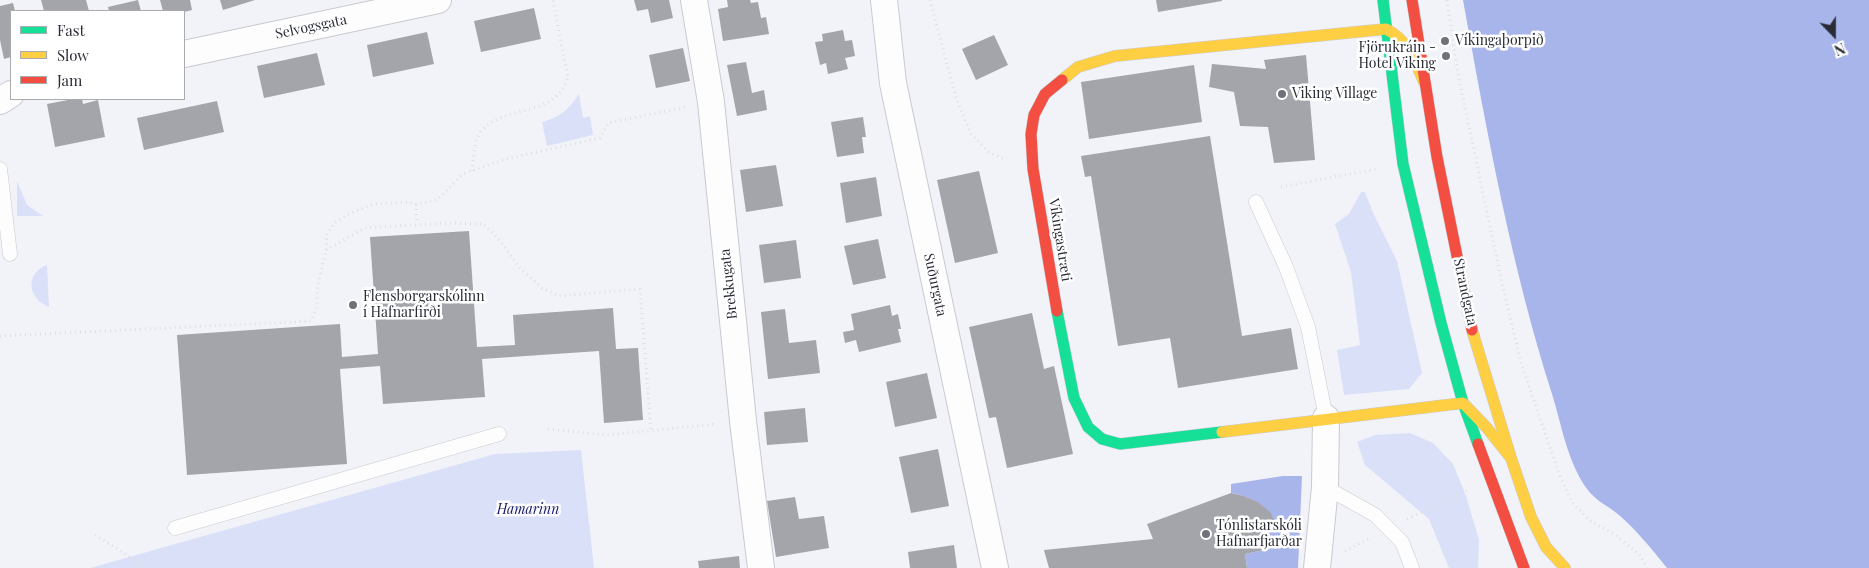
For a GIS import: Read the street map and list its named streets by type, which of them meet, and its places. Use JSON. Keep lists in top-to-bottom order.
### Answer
{
  "streets": {
    "main road": ["Víkingastræti", "Strandgata"],
    "street": ["Selvogsgata", "Brekkugata", "Suðurgata"]
  },
  "parks": ["Hamarinn"],
  "places": [
    "Víkingaþorpið",
    "Fjörukráin - Hotel Viking",
    "Viking Village",
    "Flensborgarskólinn í Hafnarfirði",
    "Tónlistarskóli Hafnarfjarðar"
  ],
  "legend": ["Fast", "Slow", "Jam"],
  "north": "bottom"
}
